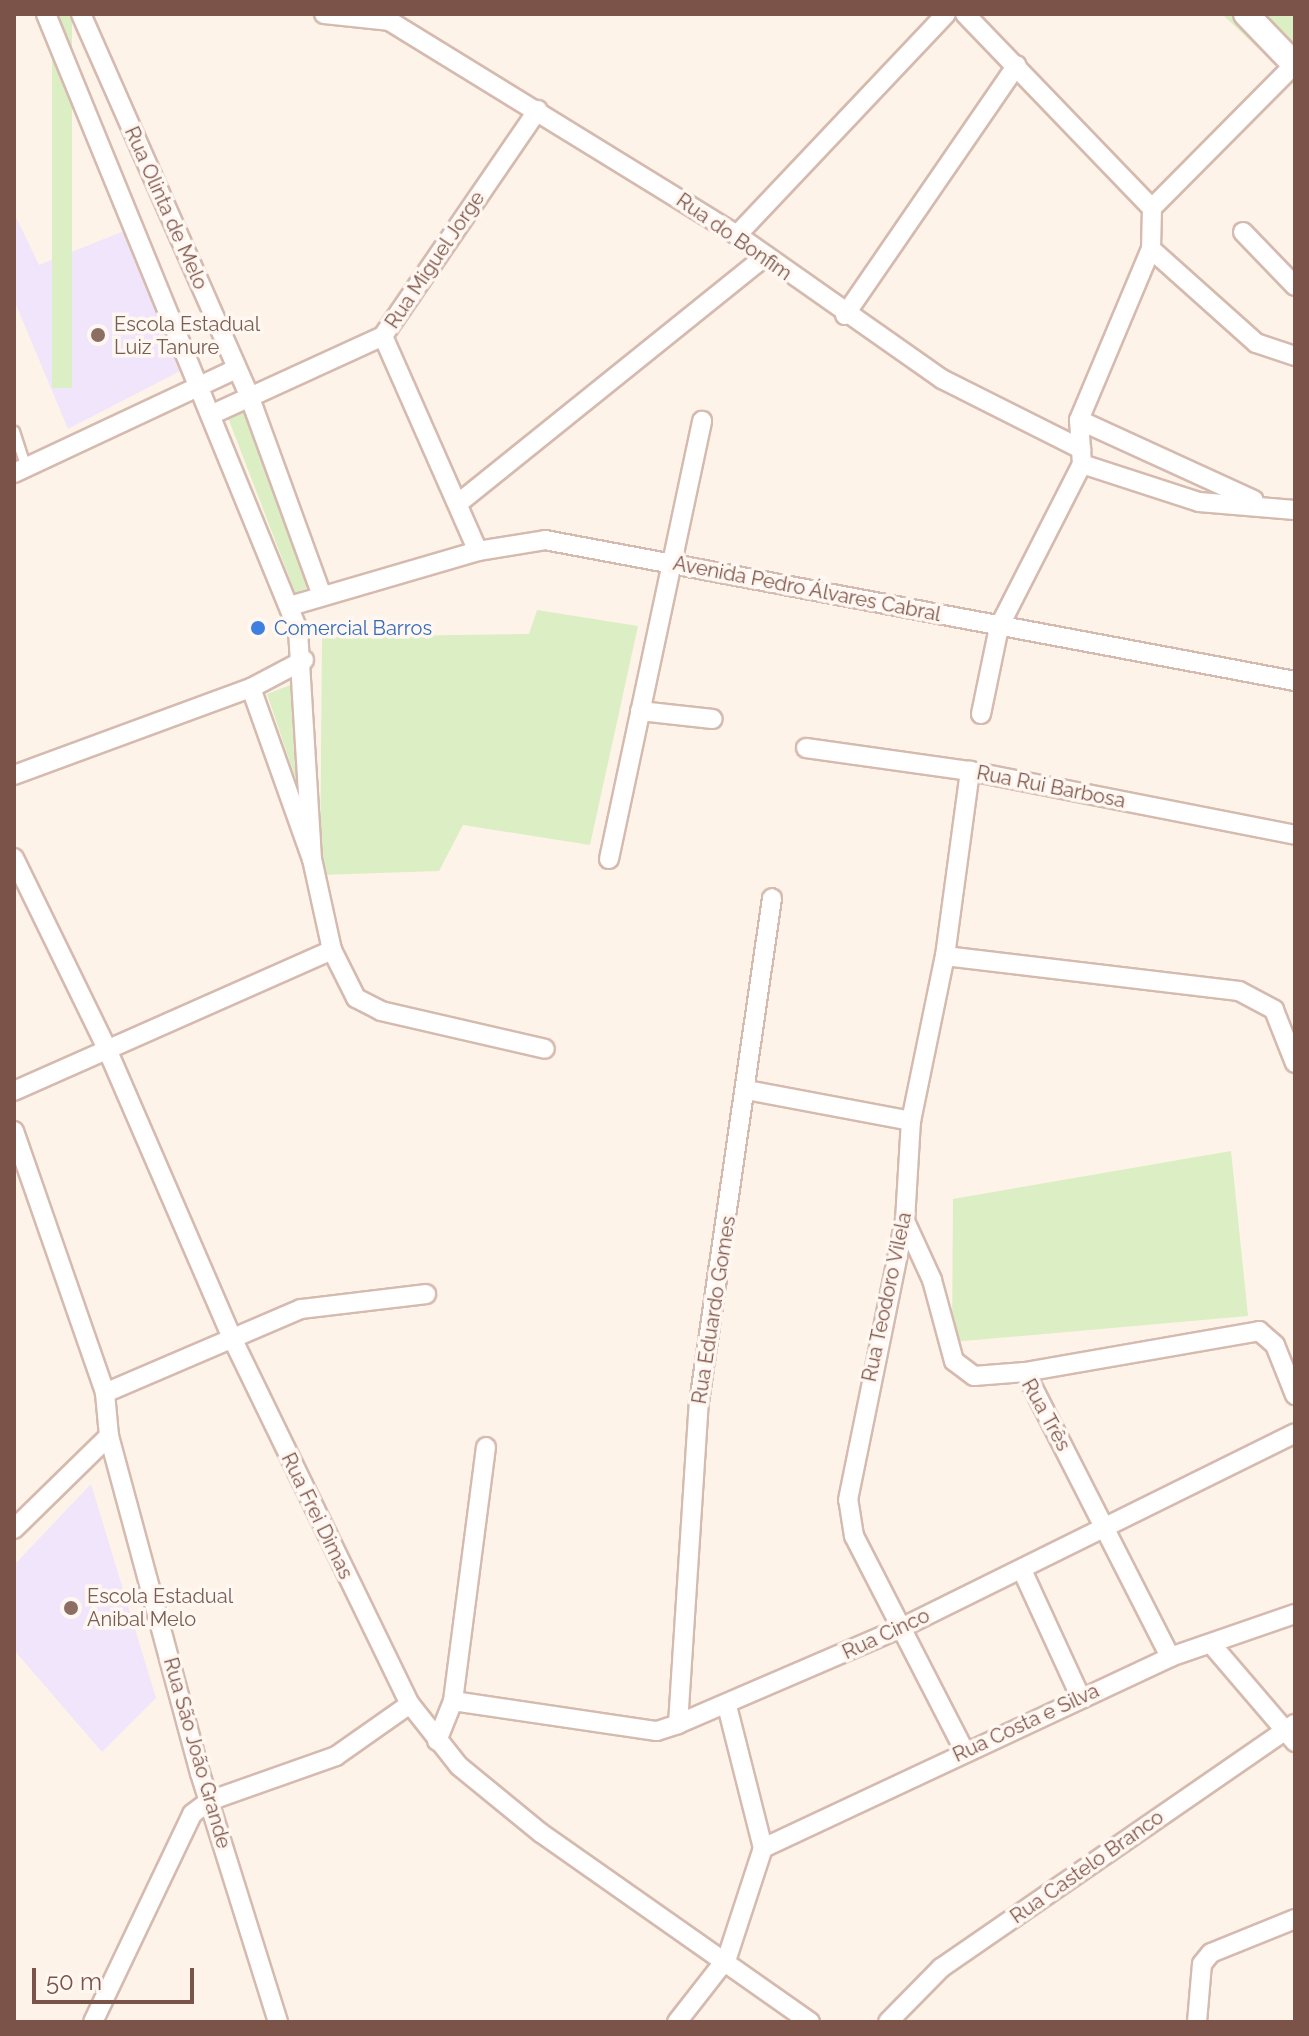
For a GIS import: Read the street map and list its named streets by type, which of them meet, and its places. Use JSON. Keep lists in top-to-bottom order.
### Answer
{
  "streets": {
    "street": [
      "Rua Olinta de Melo",
      "Rua do Bonfim",
      "Rua Miguel Jorge",
      "Avenida Pedro Álvares Cabral",
      "Rua Rui Barbosa",
      "Rua Teodoro Vilela",
      "Rua Eduardo Gomes",
      "Rua Três",
      "Rua Frei Dimas",
      "Rua Cinco",
      "Rua Costa e Silva",
      "Rua São João Grande",
      "Rua Castelo Branco"
    ]
  },
  "crossings": [
    ["Rua Olinta de Melo", "Rua Miguel Jorge"],
    ["Rua Olinta de Melo", "Avenida Pedro Álvares Cabral"],
    ["Rua do Bonfim", "Rua Miguel Jorge"],
    ["Rua Rui Barbosa", "Rua Teodoro Vilela"],
    ["Rua Teodoro Vilela", "Rua Três"],
    ["Rua Teodoro Vilela", "Rua Cinco"],
    ["Rua Teodoro Vilela", "Rua Costa e Silva"],
    ["Rua Eduardo Gomes", "Rua Cinco"],
    ["Rua Três", "Rua Cinco"],
    ["Rua Três", "Rua Costa e Silva"]
  ],
  "places": ["Escola Estadual Luiz Tanure", "Comercial Barros", "Escola Estadual Anibal Melo"],
  "scale_bar": "50 m"
}
